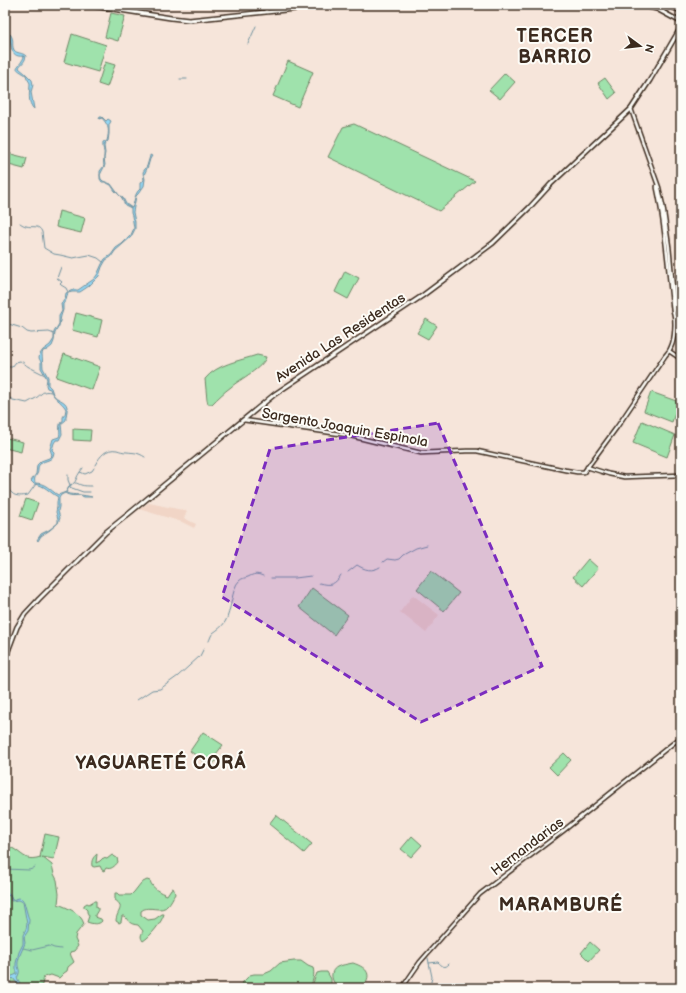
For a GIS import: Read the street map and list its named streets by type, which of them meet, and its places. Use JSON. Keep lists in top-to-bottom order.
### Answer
{
  "streets": {
    "main road": ["Avenida Las Residentas"],
    "street": ["Sargento Joaquin Espinola", "Hernandarias"]
  },
  "crossings": [
    ["Avenida Las Residentas", "Sargento Joaquin Espinola"]
  ],
  "districts": ["TERCER BARRIO", "YAGUARETÉ CORÁ", "MARAMBURÉ"],
  "north": "right"
}
